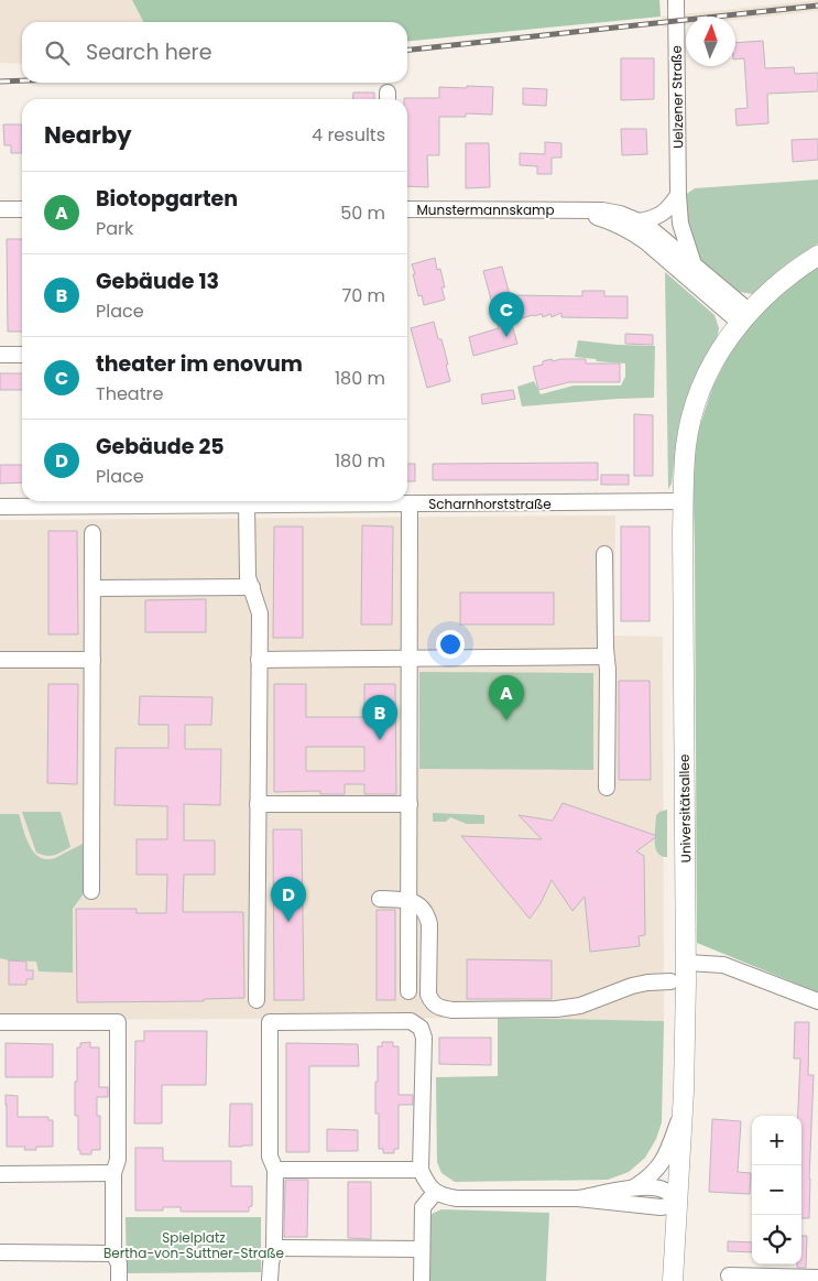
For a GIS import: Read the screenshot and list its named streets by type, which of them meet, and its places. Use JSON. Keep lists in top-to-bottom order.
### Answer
{
  "streets": {
    "main road": ["Universitätsallee"],
    "street": ["Uelzener Straße", "Munstermannskamp", "Scharnhorststraße"]
  },
  "crossings": [
    ["Uelzener Straße", "Munstermannskamp"],
    ["Munstermannskamp", "Universitätsallee"],
    ["Scharnhorststraße", "Universitätsallee"]
  ],
  "parks": ["Spielplatz Bertha-von-Suttner-Straße"],
  "north": "top",
  "page": {
    "search": "Search here",
    "heading": ["Nearby", "4 results"],
    "list": [
      {
        "mark": "A",
        "name": "Biotopgarten",
        "note": "Park",
        "value": "50 m"
      },
      {
        "mark": "B",
        "name": "Gebäude 13",
        "note": "Place",
        "value": "70 m"
      },
      {
        "mark": "C",
        "name": "theater im enovum",
        "note": "Theatre",
        "value": "180 m"
      },
      {
        "mark": "D",
        "name": "Gebäude 25",
        "note": "Place",
        "value": "180 m"
      }
    ],
    "pins": [
      "C",
      "A",
      "B",
      "D"
    ],
    "map_buttons": ["+", "−"]
  }
}
